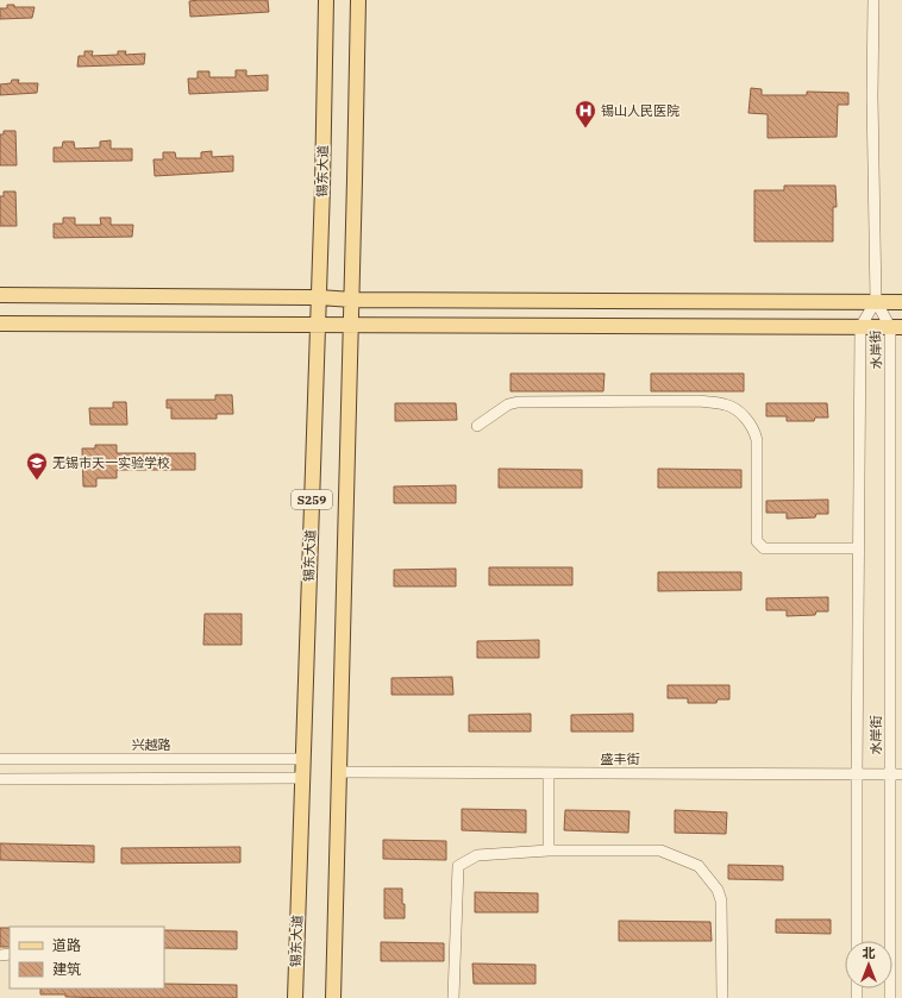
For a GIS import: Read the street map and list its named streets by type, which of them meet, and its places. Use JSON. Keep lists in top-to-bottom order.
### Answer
{
  "streets": {
    "main road": ["锡东大道", "S259"],
    "street": ["水岸街", "兴越路", "盛丰街"]
  },
  "crossings": [
    ["锡东大道", "兴越路"],
    ["水岸街", "盛丰街"],
    ["S259", "盛丰街"]
  ],
  "places": {
    "hospital": ["锡山人民医院"],
    "school or university": ["无锡市天一实验学校"]
  },
  "legend": ["道路", "建筑"],
  "north": "top"
}
